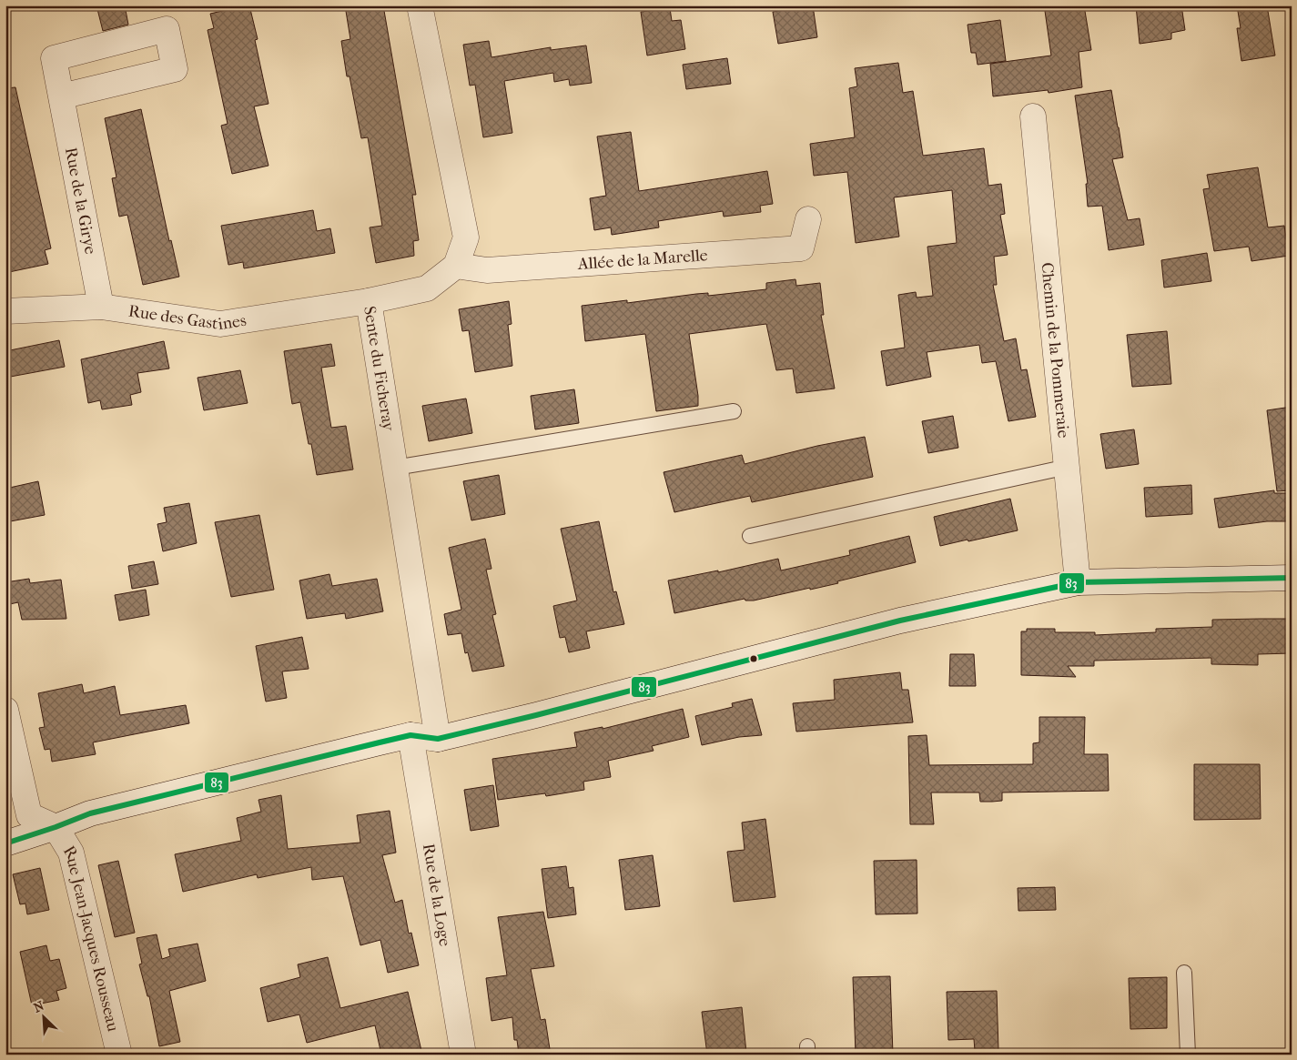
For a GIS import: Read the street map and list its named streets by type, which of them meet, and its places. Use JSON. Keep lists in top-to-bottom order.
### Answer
{
  "streets": {
    "street": [
      "Rue de la Girye",
      "Allée de la Marelle",
      "Rue des Gastines",
      "Chemin de la Pommeraie",
      "Sente du Ficheray",
      "Rue de la Loge",
      "Rue Jean-Jacques Rousseau"
    ]
  },
  "crossings": [
    ["Rue de la Girye", "Rue des Gastines"],
    ["Allée de la Marelle", "Sente du Ficheray"],
    ["Rue des Gastines", "Sente du Ficheray"]
  ],
  "lines": ["transit line 83"],
  "north": "top left"
}
